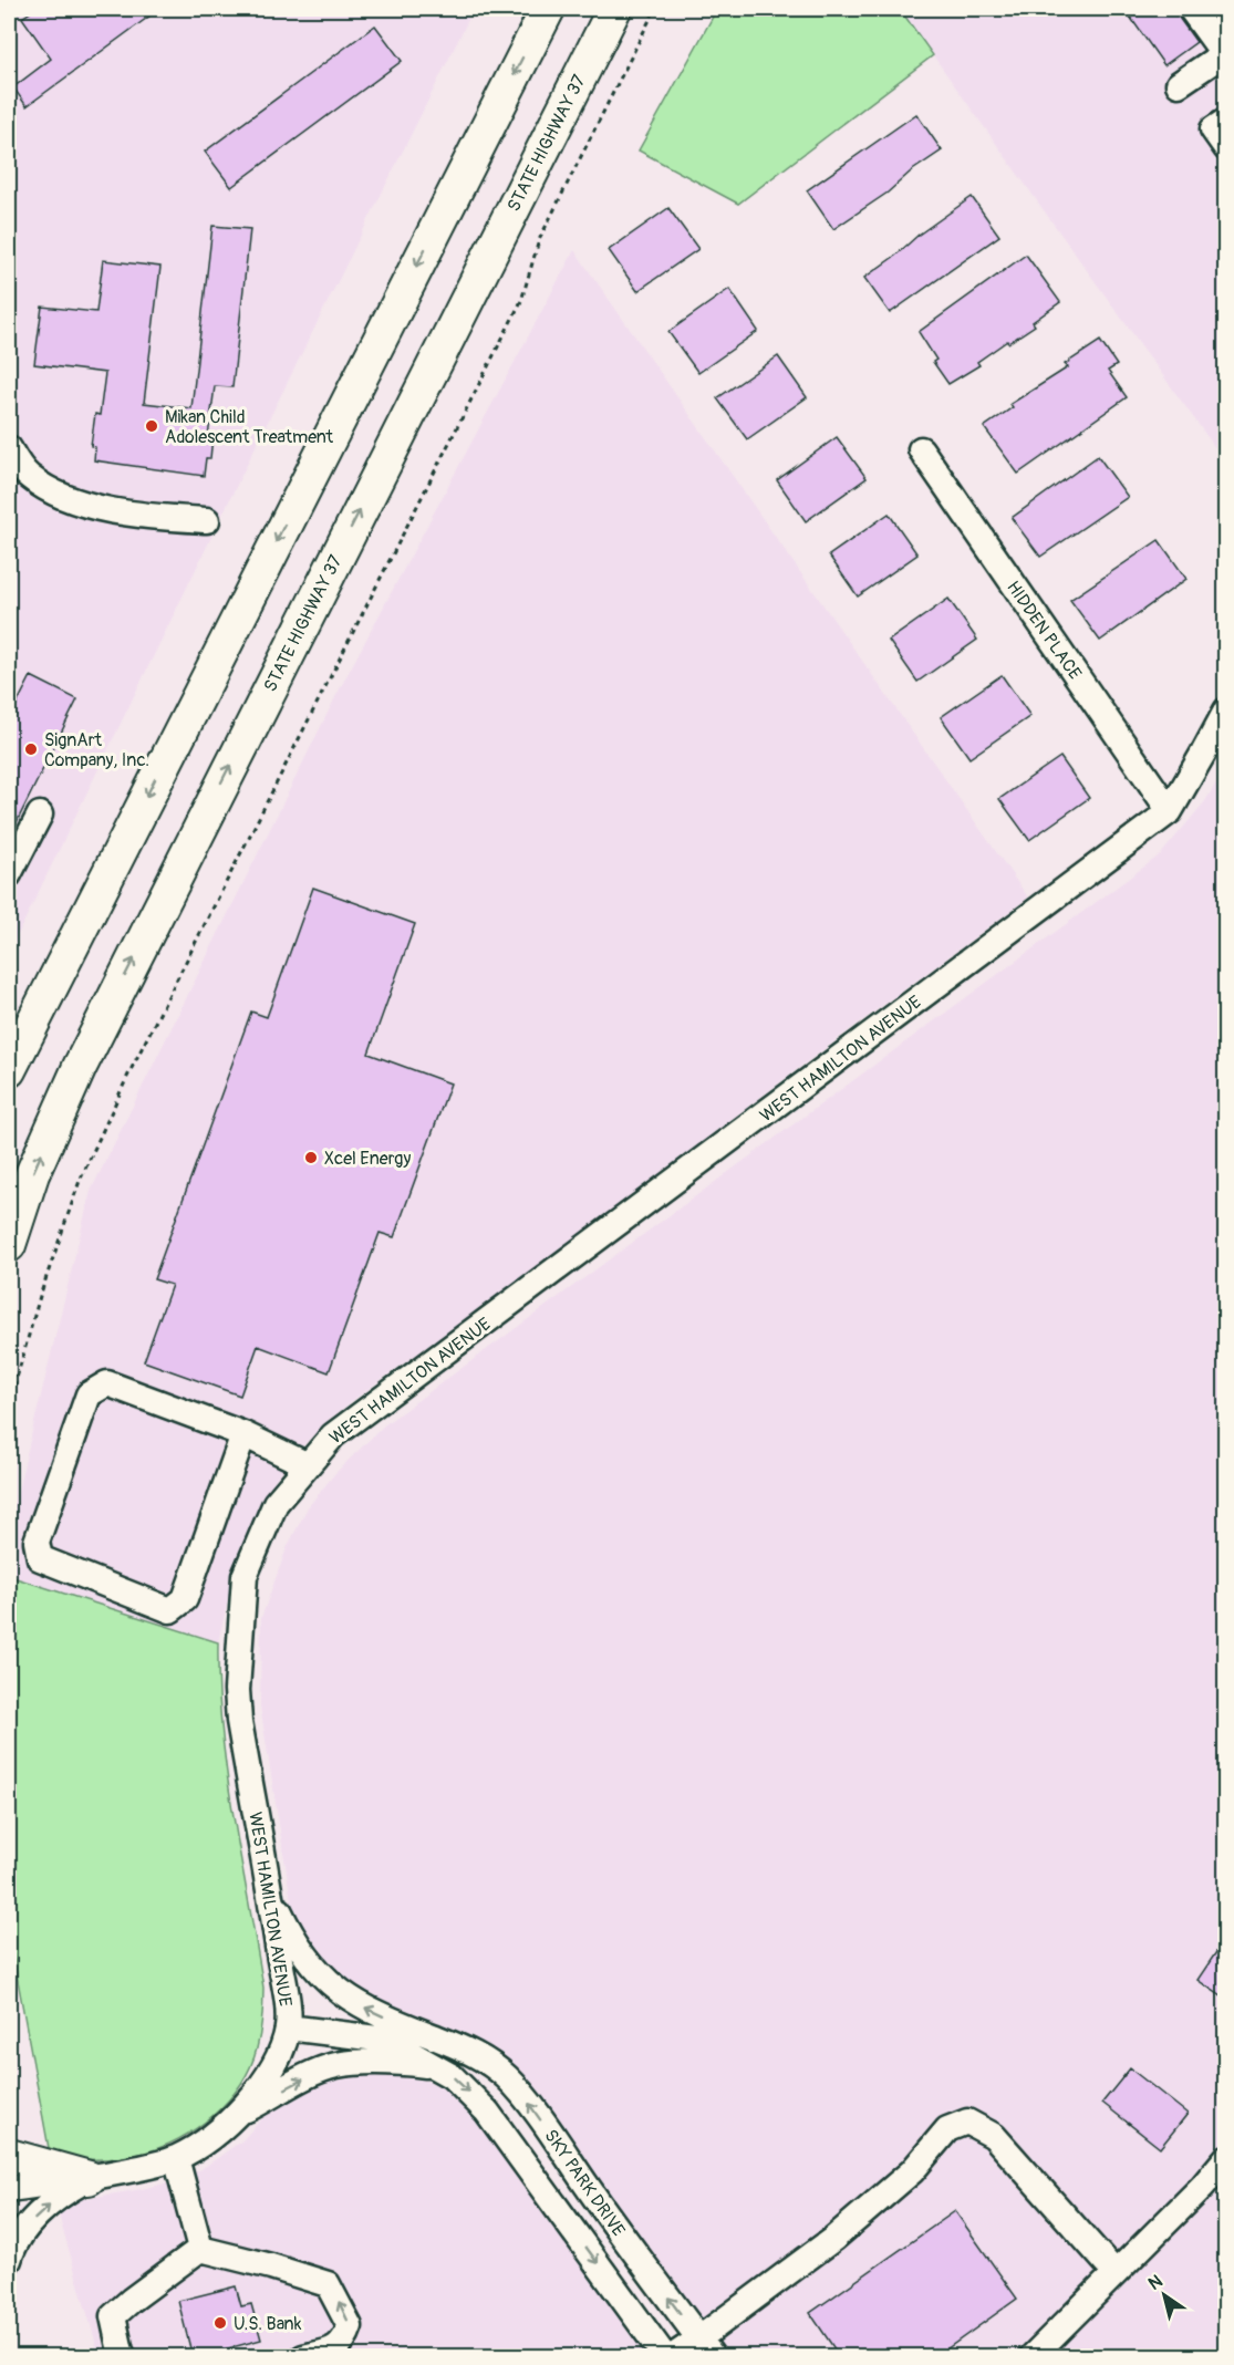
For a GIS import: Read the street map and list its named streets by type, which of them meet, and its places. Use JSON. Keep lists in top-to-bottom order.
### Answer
{
  "streets": {
    "main road": ["STATE HIGHWAY 37"],
    "street": ["HIDDEN PLACE", "WEST HAMILTON AVENUE", "SKY PARK DRIVE"]
  },
  "crossings": [
    ["HIDDEN PLACE", "WEST HAMILTON AVENUE"],
    ["WEST HAMILTON AVENUE", "SKY PARK DRIVE"]
  ],
  "places": [
    "Mikan Child Adolescent Treatment",
    "SignArt Company, Inc.",
    "Xcel Energy",
    "U.S. Bank"
  ],
  "north": "top left"
}
